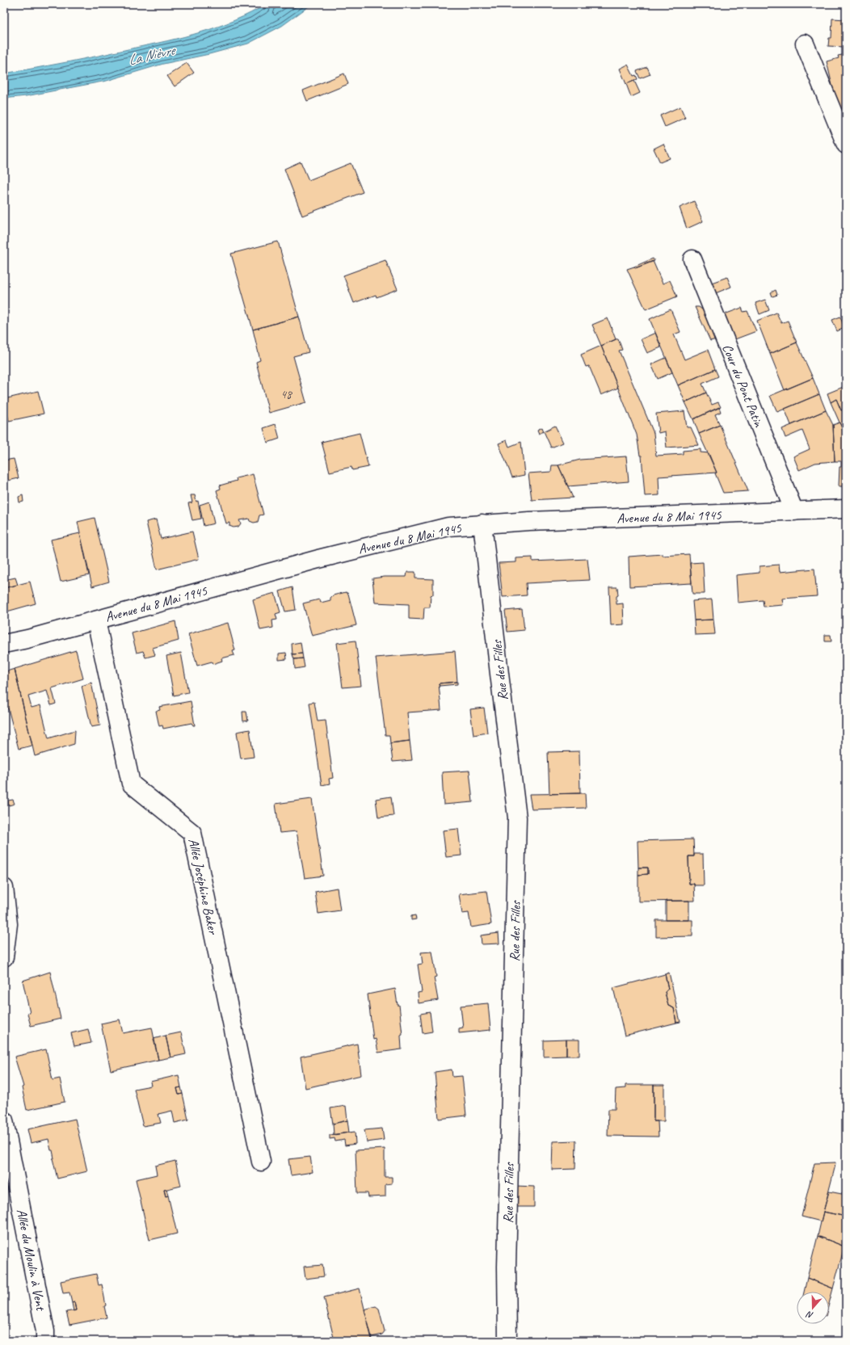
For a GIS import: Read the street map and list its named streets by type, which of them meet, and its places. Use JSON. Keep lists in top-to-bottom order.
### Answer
{
  "streets": {
    "street": [
      "Cour du Pont Patin",
      "Avenue du 8 Mai 1945",
      "Rue des Filles",
      "Allée Joséphine Baker",
      "Allée du Moulin à Vent"
    ]
  },
  "crossings": [
    ["Cour du Pont Patin", "Avenue du 8 Mai 1945"],
    ["Avenue du 8 Mai 1945", "Rue des Filles"],
    ["Avenue du 8 Mai 1945", "Allée Joséphine Baker"]
  ],
  "water": ["La Nièvre"],
  "house_numbers": ["48"],
  "north": "bottom"
}
